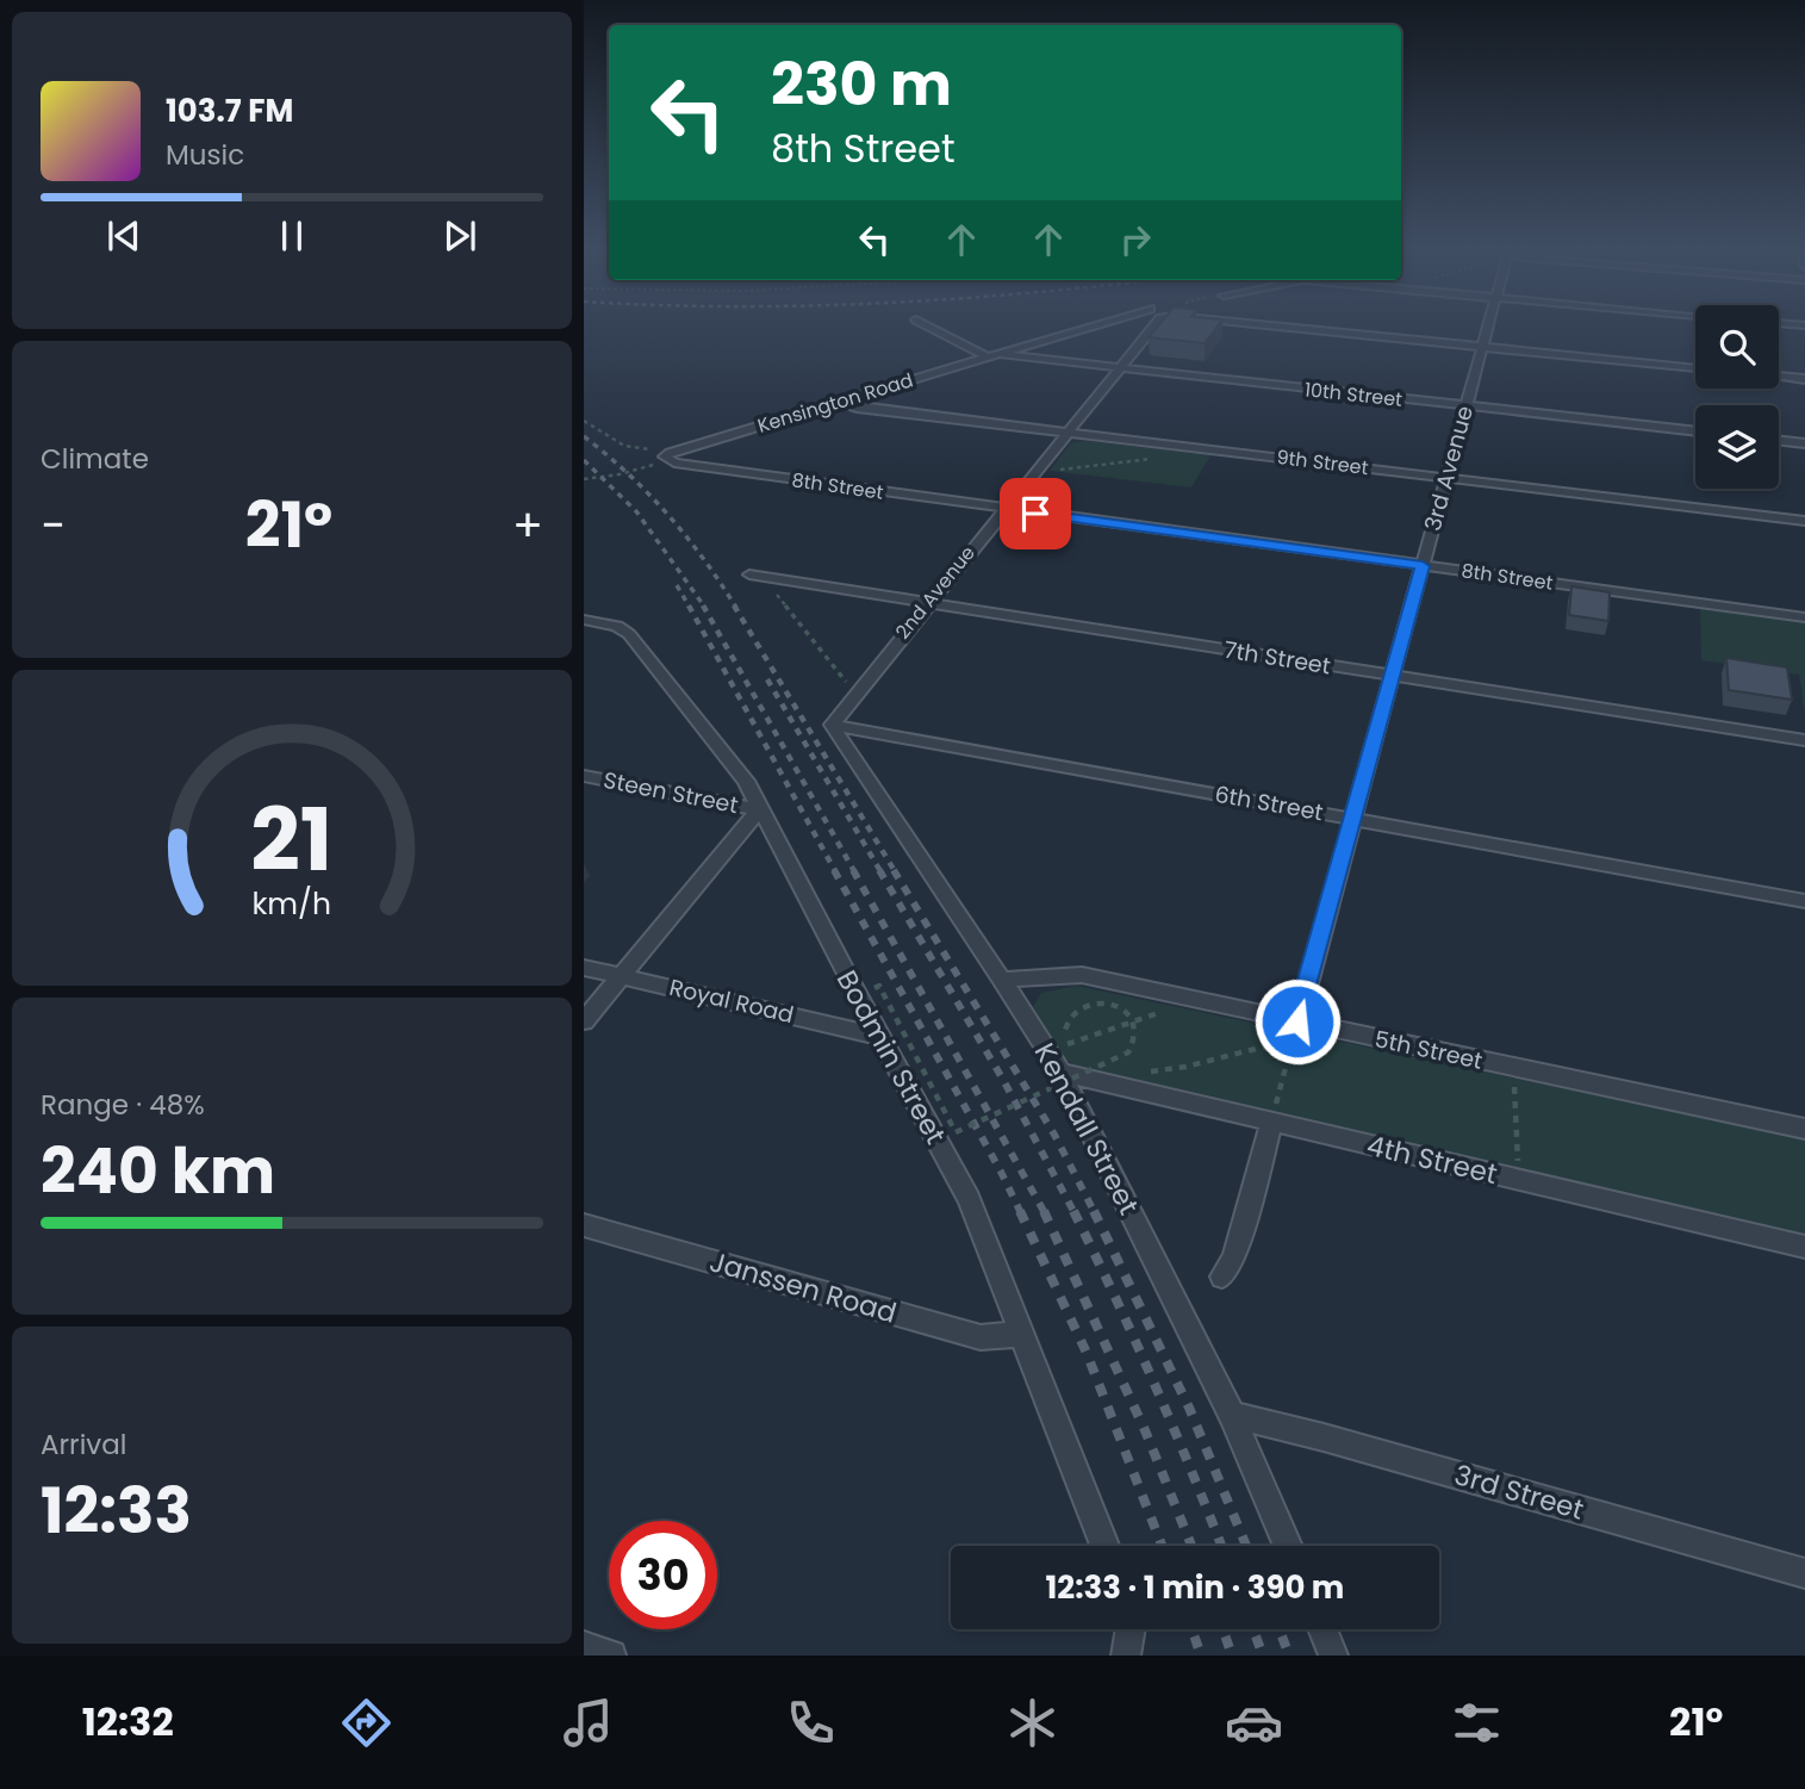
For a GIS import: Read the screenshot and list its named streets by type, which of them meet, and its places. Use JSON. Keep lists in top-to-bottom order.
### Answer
{
  "streets": {
    "street": [
      "10th Street",
      "Kensington Road",
      "9th Street",
      "3rd Avenue",
      "8th Street",
      "2nd Avenue",
      "7th Street",
      "Steen Street",
      "6th Street",
      "Royal Road",
      "5th Street",
      "Bodmin Street",
      "Kendall Street",
      "4th Street",
      "Janssen Road",
      "3rd Street"
    ]
  },
  "crossings": [
    ["10th Street", "Kensington Road"],
    ["10th Street", "3rd Avenue"],
    ["10th Street", "2nd Avenue"],
    ["Kensington Road", "9th Street"],
    ["Kensington Road", "8th Street"],
    ["9th Street", "3rd Avenue"],
    ["9th Street", "2nd Avenue"],
    ["3rd Avenue", "8th Street"],
    ["3rd Avenue", "2nd Avenue"],
    ["3rd Avenue", "7th Street"],
    ["3rd Avenue", "6th Street"],
    ["3rd Avenue", "5th Street"],
    ["8th Street", "2nd Avenue"],
    ["2nd Avenue", "7th Street"],
    ["2nd Avenue", "6th Street"],
    ["2nd Avenue", "Kendall Street"],
    ["Steen Street", "Bodmin Street"],
    ["6th Street", "Kendall Street"],
    ["Royal Road", "Bodmin Street"],
    ["5th Street", "Kendall Street"],
    ["Bodmin Street", "Janssen Road"],
    ["Kendall Street", "4th Street"],
    ["Kendall Street", "3rd Street"]
  ],
  "page": {
    "turn": ["230 m", "8th Street"],
    "song": ["103.7 FM", "Music"],
    "tile": [
      "Climate",
      ["Range · 48%", "240 km"],
      ["Arrival", "12:33"]
    ],
    "heat": ["−", "21°", "+"],
    "limit": "30",
    "trip": "12:33 · 1 min · 390 m",
    "tabs": ["12:32", "21°"],
    "gauge": ["21", "km/h"]
  }
}
